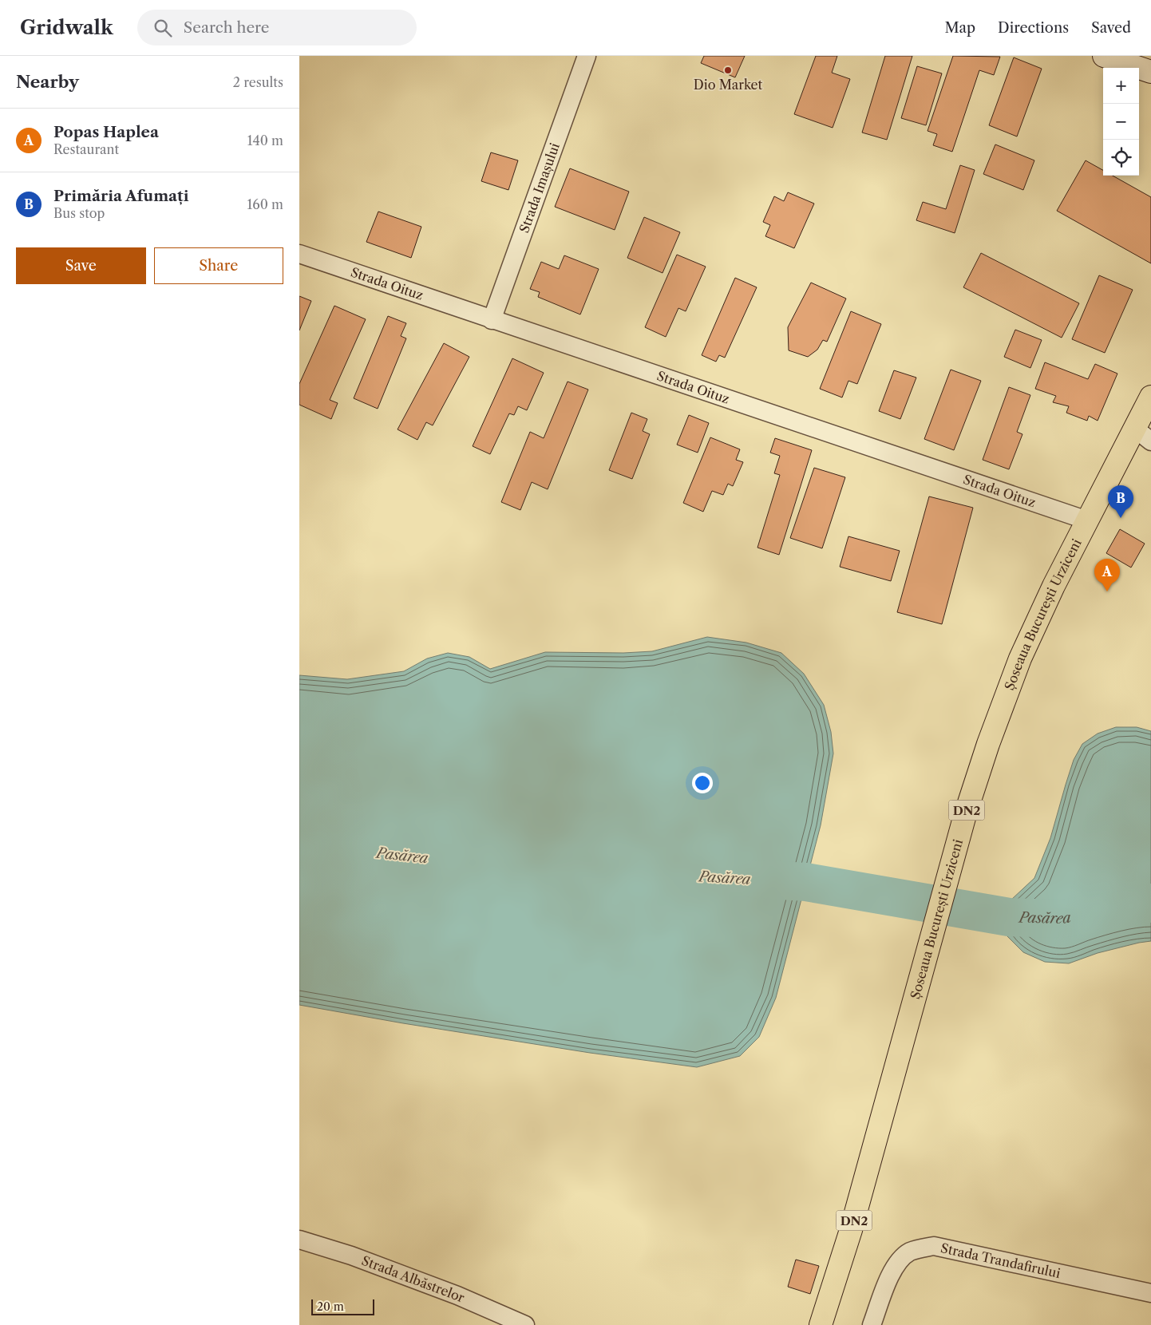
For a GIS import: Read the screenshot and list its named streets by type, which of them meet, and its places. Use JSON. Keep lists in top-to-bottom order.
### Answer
{
  "streets": {
    "highway": ["Șoseaua București Urziceni", "DN2"],
    "street": [
      "Strada Imașului",
      "Strada Oituz",
      "Strada Trandafirului",
      "Strada Albăstrelor"
    ]
  },
  "crossings": [
    ["Strada Imașului", "Strada Oituz"],
    ["Strada Oituz", "Șoseaua București Urziceni"]
  ],
  "water": ["Pasărea"],
  "places": ["Dio Market"],
  "scale_bar": "20 m",
  "page": {
    "header": "Gridwalk",
    "search": "Search here",
    "nav": ["Map", "Directions", "Saved"],
    "heading": ["Nearby", "2 results"],
    "map_buttons": ["+", "−"],
    "list": [
      {
        "mark": "A",
        "name": "Popas Haplea",
        "note": "Restaurant",
        "value": "140 m"
      },
      {
        "mark": "B",
        "name": "Primăria Afumați",
        "note": "Bus stop",
        "value": "160 m"
      }
    ],
    "buttons": ["Save", "Share"],
    "pins": ["B", "A"],
    "scale": "20 m"
  }
}
